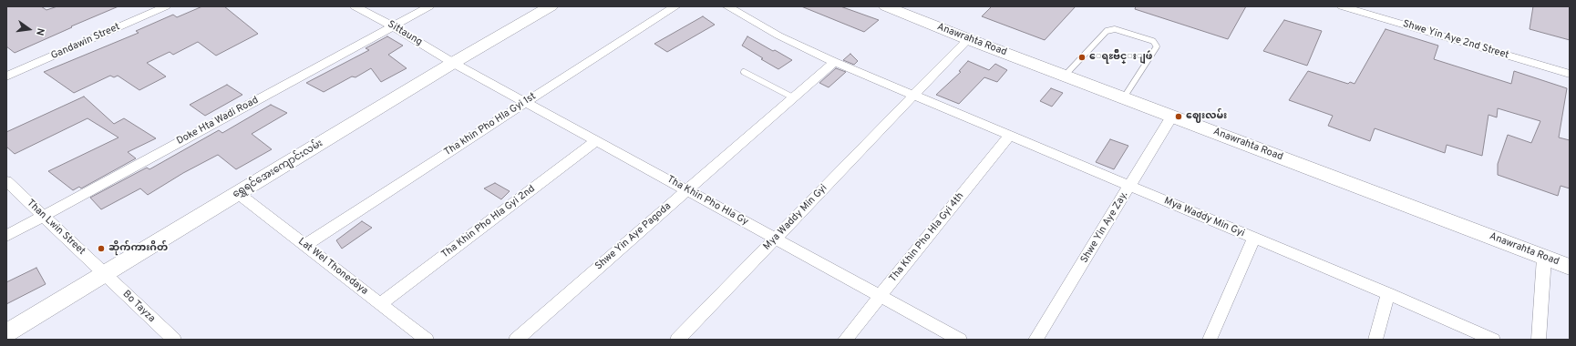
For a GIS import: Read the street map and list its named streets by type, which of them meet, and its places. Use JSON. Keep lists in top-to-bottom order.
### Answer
{
  "streets": {
    "main road": ["Anawrahta Road", "ရွှေရင်အေးကျောင်းလမ်း"],
    "street": [
      "Sittaung",
      "Shwe Yin Aye 2nd Street",
      "Gandawin Street",
      "Doke Hta Wadi Road",
      "Tha khin Pho Hla Gyi 1st",
      "Tha Khin Pho Hla Gy",
      "Mya Waddy Min Gyi",
      "Tha Khin Pho Hla Gyi 2nd",
      "Than Lwin Street",
      "Shwe Yin Aye Zay.",
      "Shwe Yin Aye Pagoda",
      "Tha Khin Pho Hla Gyi 4th",
      "Lat Wel Thonedaya",
      "Bo Tayza"
    ]
  },
  "crossings": [
    ["Sittaung", "Doke Hta Wadi Road"],
    ["Sittaung", "ရွှေရင်အေးကျောင်းလမ်း"],
    ["Sittaung", "Tha Khin Pho Hla Gy"],
    ["Anawrahta Road", "Mya Waddy Min Gyi"],
    ["Anawrahta Road", "Shwe Yin Aye Zay."],
    ["Doke Hta Wadi Road", "Than Lwin Street"],
    ["Tha khin Pho Hla Gyi 1st", "Tha Khin Pho Hla Gy"],
    ["Tha khin Pho Hla Gyi 1st", "Lat Wel Thonedaya"],
    ["ရွှေရင်အေးကျောင်းလမ်း", "Tha Khin Pho Hla Gy"],
    ["ရွှေရင်အေးကျောင်းလမ်း", "Than Lwin Street"],
    ["ရွှေရင်အေးကျောင်းလမ်း", "Lat Wel Thonedaya"],
    ["ရွှေရင်အေးကျောင်းလမ်း", "Bo Tayza"],
    ["Tha Khin Pho Hla Gy", "Mya Waddy Min Gyi"],
    ["Tha Khin Pho Hla Gy", "Tha Khin Pho Hla Gyi 2nd"],
    ["Tha Khin Pho Hla Gy", "Shwe Yin Aye Pagoda"],
    ["Tha Khin Pho Hla Gy", "Tha Khin Pho Hla Gyi 4th"],
    ["Mya Waddy Min Gyi", "Shwe Yin Aye Zay."],
    ["Mya Waddy Min Gyi", "Shwe Yin Aye Pagoda"],
    ["Mya Waddy Min Gyi", "Tha Khin Pho Hla Gyi 4th"],
    ["Tha Khin Pho Hla Gyi 2nd", "Lat Wel Thonedaya"],
    ["Than Lwin Street", "Bo Tayza"]
  ],
  "places": ["ေရႊဗ်ိဳင္းျဖဴ", "ဈေးလမ်း", "ဆိုက်ကားဂိတ်"],
  "north": "right"
}
